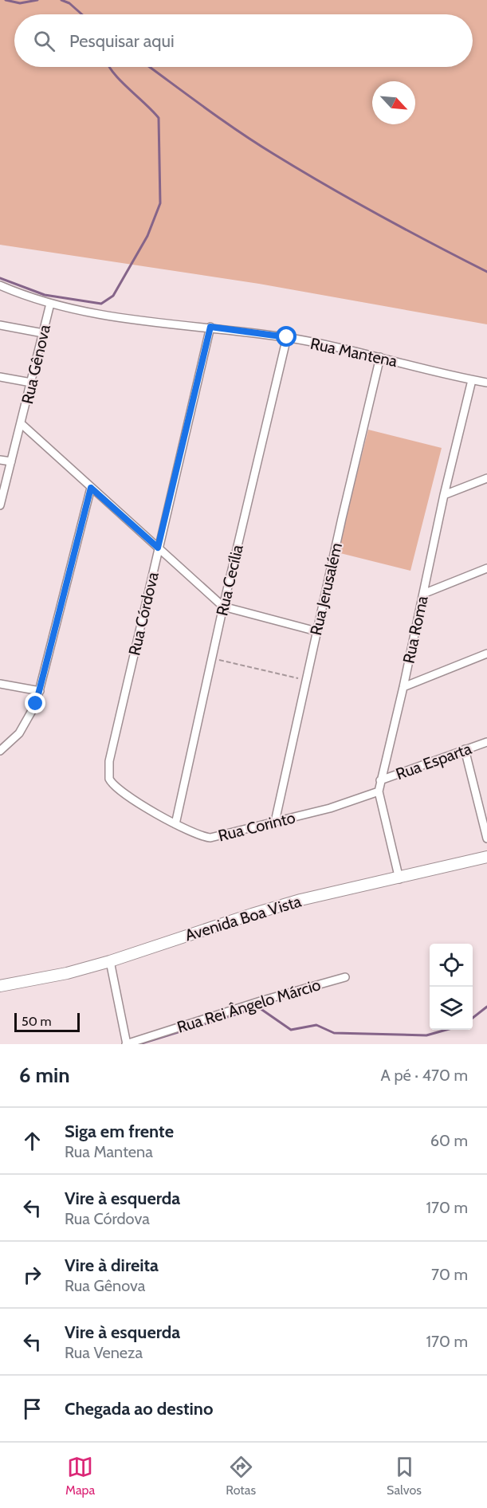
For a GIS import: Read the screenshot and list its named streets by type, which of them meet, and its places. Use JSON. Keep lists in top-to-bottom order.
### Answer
{
  "streets": {
    "street": [
      "Rua Mantena",
      "Rua Gênova",
      "Rua Cecília",
      "Rua Jerusalém",
      "Rua Córdova",
      "Rua Roma",
      "Rua Esparta",
      "Rua Corinto",
      "Avenida Boa Vista",
      "Rua Rei Ângelo Márcio"
    ]
  },
  "crossings": [
    ["Rua Mantena", "Rua Gênova"],
    ["Rua Mantena", "Rua Cecília"],
    ["Rua Mantena", "Rua Jerusalém"],
    ["Rua Mantena", "Rua Córdova"],
    ["Rua Mantena", "Rua Roma"],
    ["Rua Gênova", "Rua Cecília"],
    ["Rua Gênova", "Rua Jerusalém"],
    ["Rua Gênova", "Rua Córdova"],
    ["Rua Cecília", "Rua Corinto"],
    ["Rua Jerusalém", "Rua Corinto"],
    ["Rua Córdova", "Rua Corinto"],
    ["Rua Roma", "Rua Esparta"],
    ["Rua Roma", "Rua Corinto"],
    ["Rua Roma", "Avenida Boa Vista"]
  ],
  "scale_bar": "50 m",
  "north": "bottom right",
  "page": {
    "search": "Pesquisar aqui",
    "scale": "50 m",
    "heading": ["6 min", "A pé · 470 m"],
    "list": [
      ["Siga em frente", "Rua Mantena", "60 m"],
      ["Vire à esquerda", "Rua Córdova", "170 m"],
      ["Vire à direita", "Rua Gênova", "70 m"],
      ["Vire à esquerda", "Rua Veneza", "170 m"],
      "Chegada ao destino"
    ],
    "nav": ["Mapa", "Rotas", "Salvos"]
  }
}
